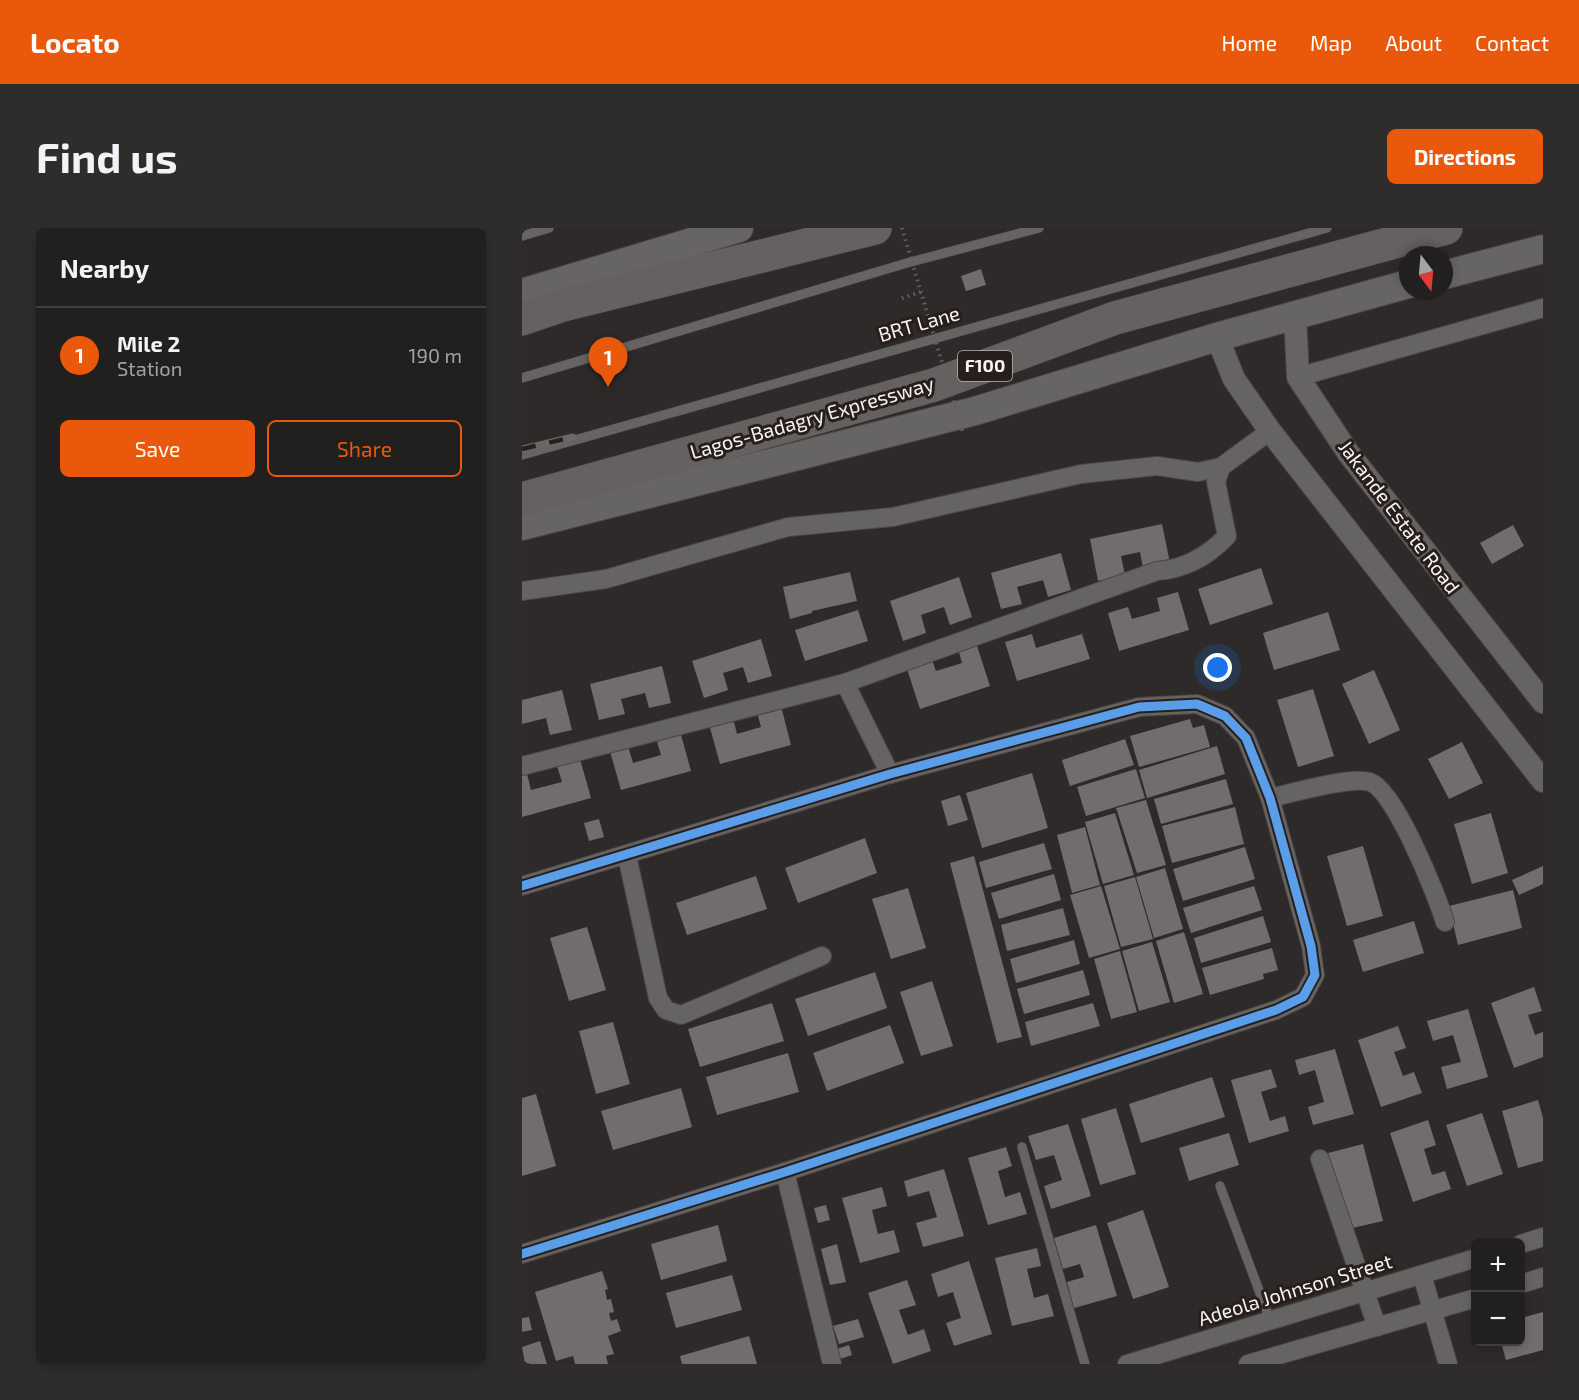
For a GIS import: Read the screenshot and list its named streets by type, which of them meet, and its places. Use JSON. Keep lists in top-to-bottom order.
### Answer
{
  "streets": {
    "highway": ["F100", "Lagos-Badagry Expressway"],
    "street": ["Jakande Estate Road", "Adeola Johnson Street"],
    "lane": ["BRT Lane"]
  },
  "crossings": [
    ["Lagos-Badagry Expressway", "Jakande Estate Road"]
  ],
  "north": "bottom",
  "page": {
    "header": "Locato",
    "nav": [
      "Home",
      "Map",
      "About",
      "Contact"
    ],
    "buttons": [
      "Directions",
      ["Save", "Share"]
    ],
    "title": "Find us",
    "heading": "Nearby",
    "list": [
      {
        "mark": "1",
        "name": "Mile 2",
        "note": "Station",
        "value": "190 m"
      }
    ],
    "pins": "1",
    "map_buttons": ["+", "−"]
  }
}
